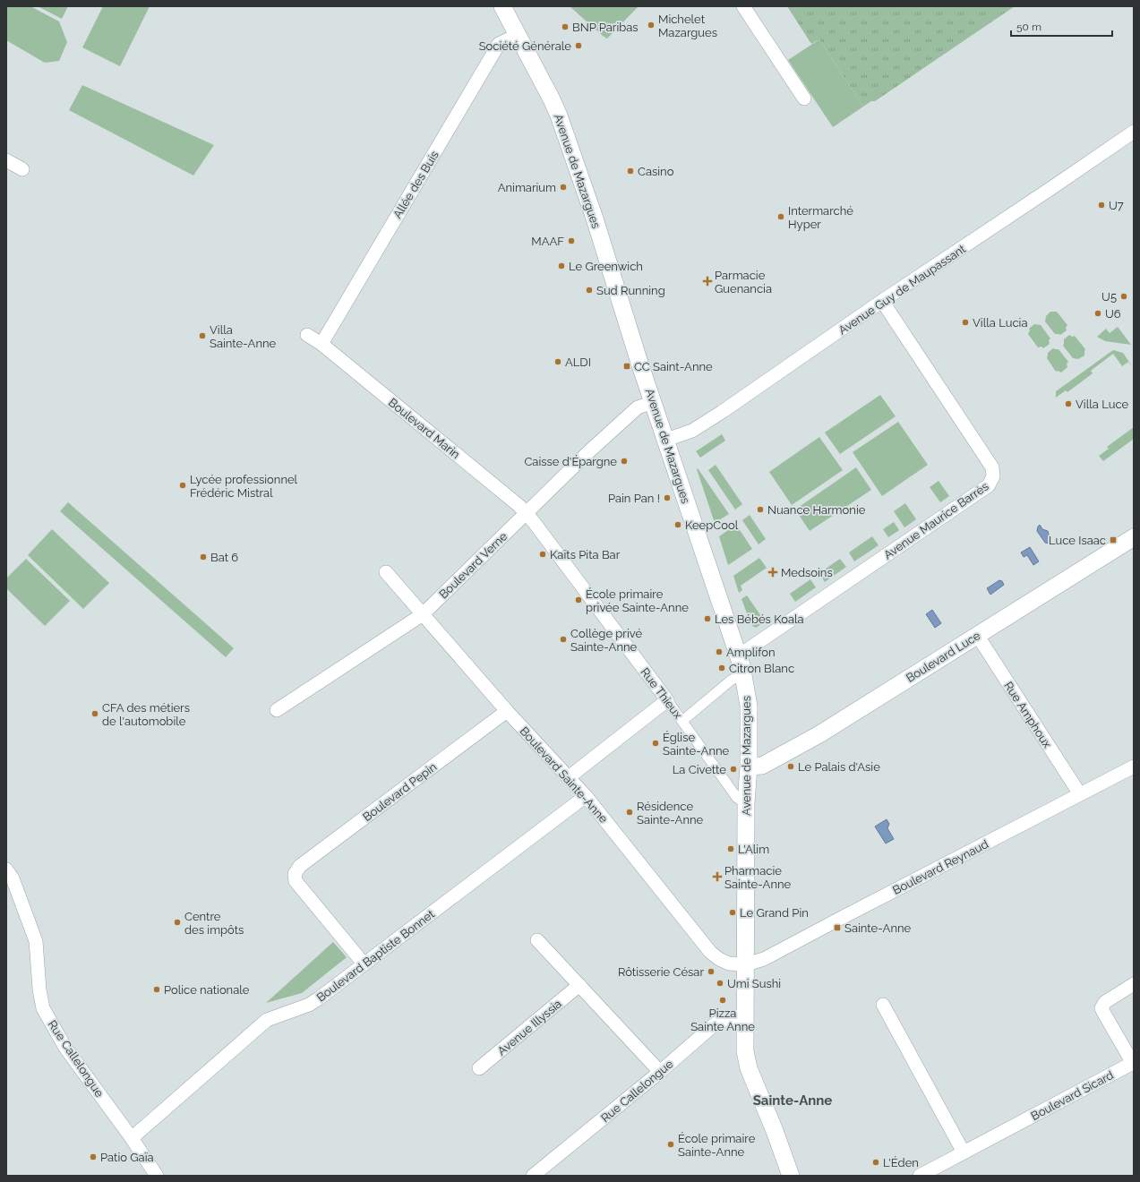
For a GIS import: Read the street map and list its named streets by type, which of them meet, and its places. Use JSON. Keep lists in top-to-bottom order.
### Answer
{
  "streets": {
    "street": [
      "Avenue de Mazargues",
      "Allée des Buis",
      "Avenue Guy de Maupassant",
      "Boulevard Marin",
      "Avenue Maurice Barrès",
      "Boulevard Verne",
      "Boulevard Luce",
      "Rue Thieux",
      "Rue Amphoux",
      "Boulevard Sainte-Anne",
      "Boulevard Pepin",
      "Boulevard Reynaud",
      "Boulevard Baptiste Bonnet",
      "Avenue Illyssia",
      "Rue Callelongue",
      "Boulevard Sicard"
    ]
  },
  "crossings": [
    ["Avenue de Mazargues", "Allée des Buis"],
    ["Avenue de Mazargues", "Avenue Guy de Maupassant"],
    ["Avenue de Mazargues", "Avenue Maurice Barrès"],
    ["Avenue de Mazargues", "Boulevard Verne"],
    ["Avenue de Mazargues", "Boulevard Luce"],
    ["Avenue de Mazargues", "Rue Thieux"],
    ["Avenue de Mazargues", "Boulevard Sainte-Anne"],
    ["Avenue de Mazargues", "Boulevard Reynaud"],
    ["Avenue de Mazargues", "Rue Callelongue"],
    ["Allée des Buis", "Boulevard Marin"],
    ["Avenue Guy de Maupassant", "Avenue Maurice Barrès"],
    ["Boulevard Marin", "Boulevard Verne"],
    ["Boulevard Marin", "Rue Thieux"],
    ["Boulevard Verne", "Rue Thieux"],
    ["Boulevard Verne", "Boulevard Sainte-Anne"],
    ["Boulevard Luce", "Rue Amphoux"],
    ["Rue Amphoux", "Boulevard Reynaud"],
    ["Boulevard Sainte-Anne", "Boulevard Pepin"],
    ["Boulevard Sainte-Anne", "Boulevard Reynaud"],
    ["Boulevard Sainte-Anne", "Boulevard Baptiste Bonnet"],
    ["Boulevard Pepin", "Boulevard Baptiste Bonnet"],
    ["Boulevard Baptiste Bonnet", "Rue Callelongue"]
  ],
  "districts": ["Sainte-Anne"],
  "places": {
    "other": [
      "Michelet Mazargues",
      "BNP Paribas",
      "Société Générale",
      "Casino",
      "Animarium",
      "U7",
      "Intermarché Hyper",
      "MAAF",
      "Le Greenwich",
      "Sud Running",
      "U5",
      "U6",
      "Villa Lucia",
      "Villa Sainte-Anne",
      "ALDI",
      "Villa Luce",
      "Caisse d'Épargne",
      "Lycée professionnel Frédéric Mistral",
      "Pain Pan !",
      "Nuance Harmonie",
      "KeepCool",
      "Kaïts Pita Bar",
      "Bat 6",
      "École primaire privée Sainte-Anne",
      "Les Bébés Koala",
      "Collège privé Sainte-Anne",
      "Amplifon",
      "Citron Blanc",
      "CFA des métiers de l'automobile",
      "Église Sainte-Anne",
      "Le Palais d'Asie",
      "La Civette",
      "Résidence Sainte-Anne",
      "L'Alim",
      "Le Grand Pin",
      "Centre des impôts",
      "Rôtisserie César",
      "Umi Sushi",
      "Police nationale",
      "Pizza Sainte Anne",
      "École primaire Sainte-Anne",
      "Patio Gaïa",
      "L'Éden"
    ],
    "health": ["Parmacie Guenancia", "Medsoins", "Pharmacie Sainte-Anne"],
    "transit": ["CC Saint-Anne", "Luce Isaac", "Sainte-Anne"]
  },
  "scale_bar": "50 m"
}
